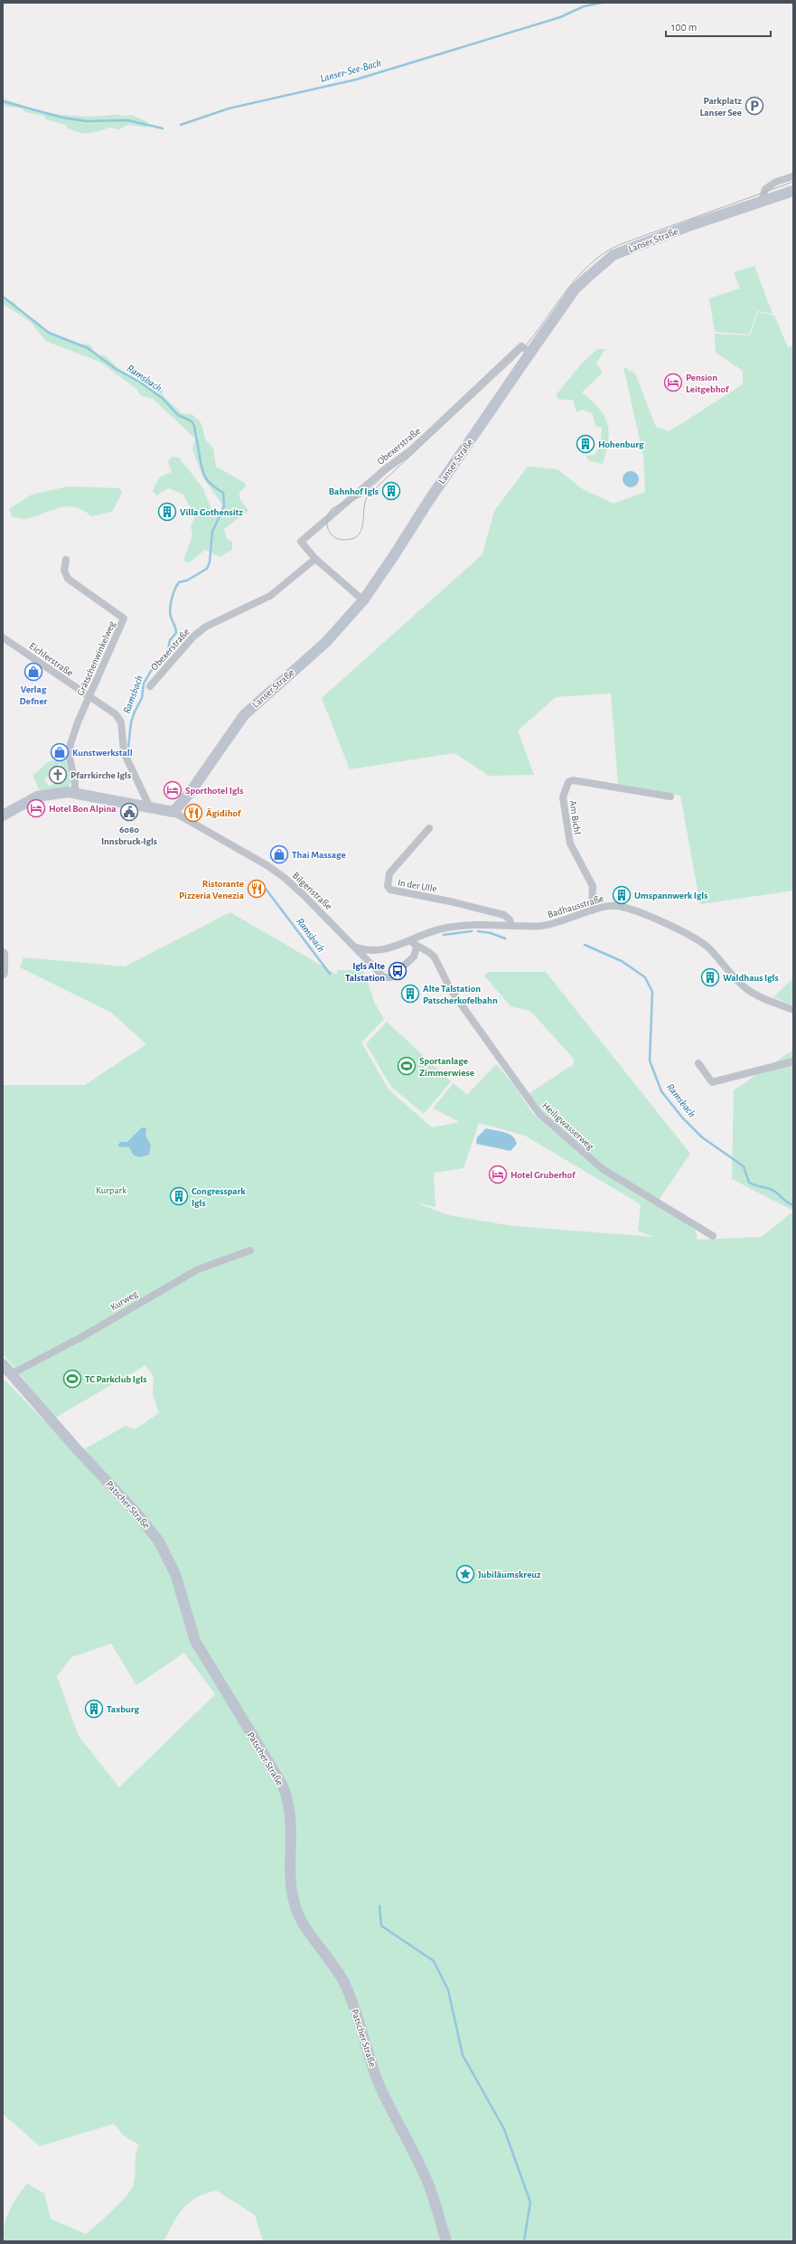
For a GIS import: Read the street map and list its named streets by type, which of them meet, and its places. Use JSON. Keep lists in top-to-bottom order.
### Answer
{
  "streets": {
    "main road": ["Lanser Straße", "Patscher Straße"],
    "street": [
      "Obexerstraße",
      "Grätschenwinkelweg",
      "Eichlerstraße",
      "Am Bichl",
      "In der Ulle",
      "Bilgeristraße",
      "Badhausstraße",
      "Heiligwasserweg",
      "Kurweg"
    ]
  },
  "crossings": [
    ["Lanser Straße", "Obexerstraße"],
    ["Lanser Straße", "Bilgeristraße"],
    ["Grätschenwinkelweg", "Eichlerstraße"],
    ["Am Bichl", "Badhausstraße"],
    ["In der Ulle", "Badhausstraße"],
    ["Bilgeristraße", "Badhausstraße"],
    ["Bilgeristraße", "Heiligwasserweg"],
    ["Badhausstraße", "Heiligwasserweg"],
    ["Kurweg", "Patscher Straße"]
  ],
  "water": ["Lanser-See-Bach", "Ramsbach"],
  "parks": ["Kurpark"],
  "places": {
    "parking": ["Parkplatz Lanser See"],
    "hotel": [
      "Pension Leitgebhof",
      "Sporthotel Igls",
      "Hotel Bon Alpina",
      "Hotel Gruberhof"
    ],
    "building": [
      "Hohenburg",
      "Bahnhof Igls",
      "Villa Gothensitz",
      "Umspannwerk Igls",
      "Waldhaus Igls",
      "Alte Talstation Patscherkofelbahn",
      "Congresspark Igls",
      "Taxburg"
    ],
    "shop": ["Verlag Defner", "Kunstwerkstall", "Thai Massage"],
    "church": ["Pfarrkirche Igls"],
    "public building": ["6080 Innsbruck-Igls"],
    "restaurant": ["Ägidihof", "Ristorante Pizzeria Venezia"],
    "bus stop": ["Igls Alte Talstation"],
    "sports": ["Sportanlage Zimmerwiese", "TC Parkclub Igls"],
    "place": ["Jubiläumskreuz"]
  },
  "scale_bar": "100 m"
}
